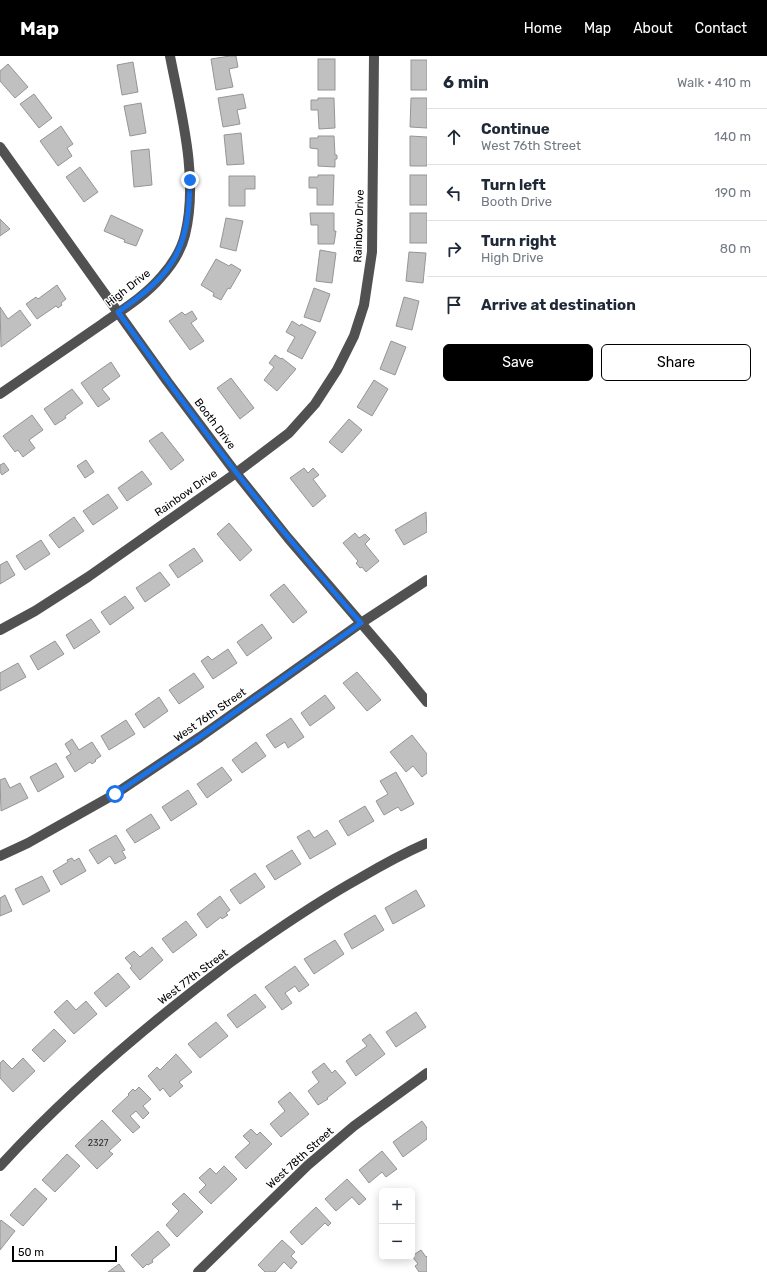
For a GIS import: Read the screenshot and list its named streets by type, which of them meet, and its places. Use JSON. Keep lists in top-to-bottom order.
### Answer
{
  "streets": {
    "street": [
      "Rainbow Drive",
      "High Drive",
      "Booth Drive",
      "West 76th Street",
      "West 77th Street",
      "West 78th Street"
    ]
  },
  "crossings": [
    ["Rainbow Drive", "Booth Drive"],
    ["High Drive", "Booth Drive"],
    ["Booth Drive", "West 76th Street"]
  ],
  "house_numbers": ["2327"],
  "scale_bar": "50 m",
  "page": {
    "header": "Map",
    "nav": [
      "Home",
      "Map",
      "About",
      "Contact"
    ],
    "heading": ["6 min", "Walk · 410 m"],
    "list": [
      ["Continue", "West 76th Street", "140 m"],
      ["Turn left", "Booth Drive", "190 m"],
      ["Turn right", "High Drive", "80 m"],
      "Arrive at destination"
    ],
    "buttons": ["Save", "Share"],
    "map_buttons": ["+", "−"],
    "scale": "50 m"
  }
}
